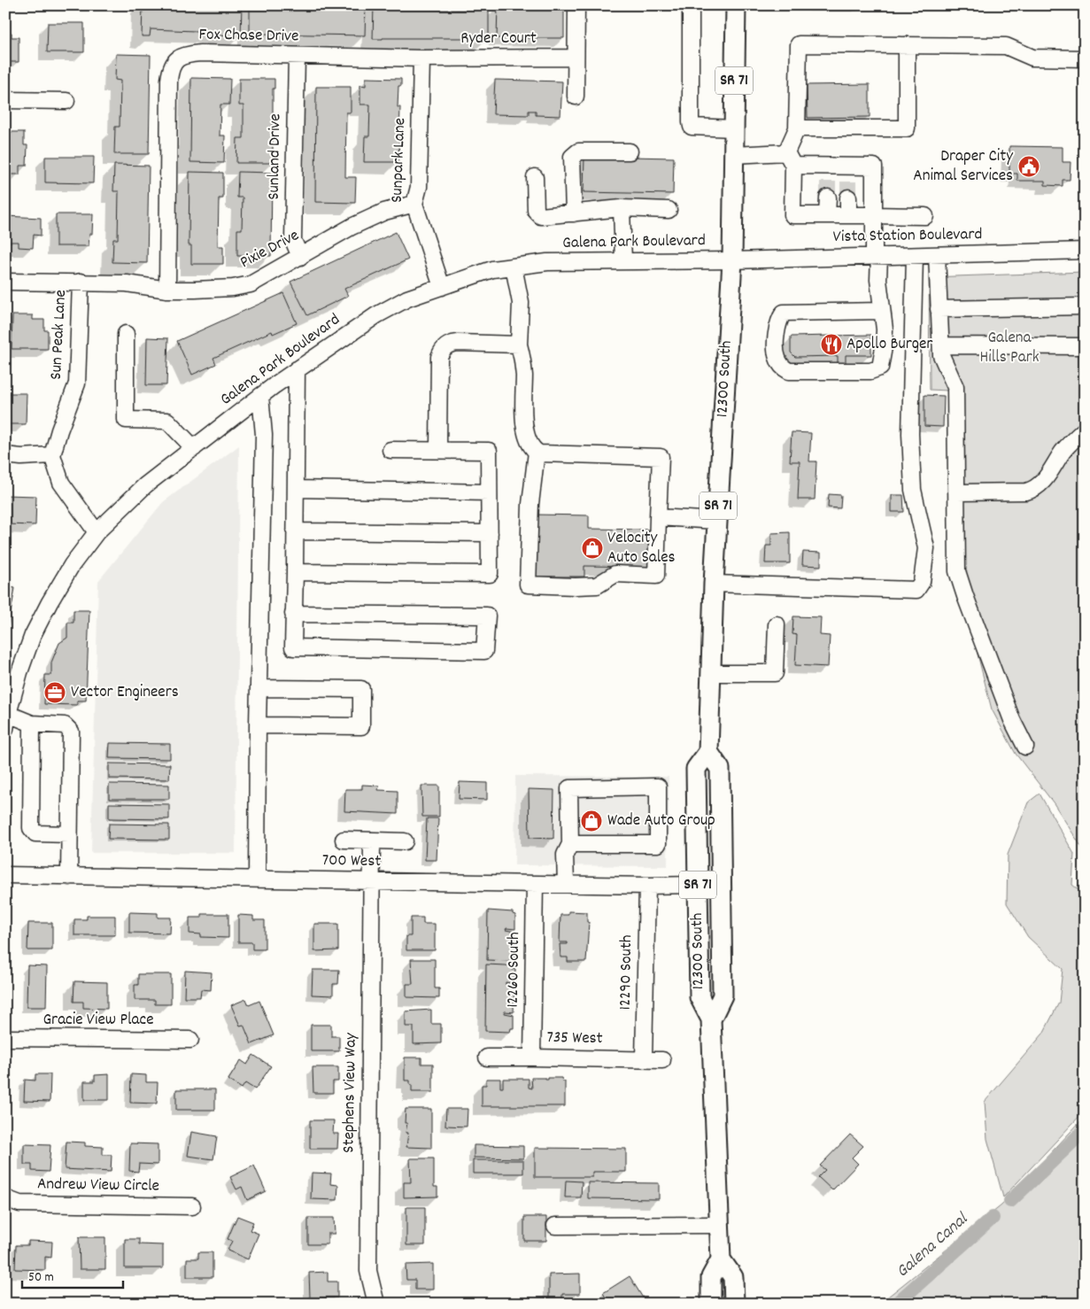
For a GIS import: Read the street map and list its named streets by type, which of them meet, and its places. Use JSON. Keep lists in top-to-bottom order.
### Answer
{
  "streets": {
    "main road": ["SR 71", "12300 South"],
    "street": [
      "Fox Chase Drive",
      "Ryder Court",
      "Sunland Drive",
      "Sunpark Lane",
      "Vista Station Boulevard",
      "Galena Park Boulevard",
      "Pixie Drive",
      "Sun Peak Lane",
      "700 West",
      "12260 South",
      "12290 South",
      "Gracie View Place",
      "735 West",
      "Stephens View Way",
      "Andrew View Circle"
    ]
  },
  "crossings": [
    ["Fox Chase Drive", "Ryder Court"],
    ["Fox Chase Drive", "Sunland Drive"],
    ["Fox Chase Drive", "Sunpark Lane"],
    ["Fox Chase Drive", "Pixie Drive"],
    ["Ryder Court", "Sunpark Lane"],
    ["SR 71", "12300 South"],
    ["Sunland Drive", "Pixie Drive"],
    ["Sunpark Lane", "Galena Park Boulevard"],
    ["Sunpark Lane", "Pixie Drive"],
    ["Vista Station Boulevard", "Galena Park Boulevard"],
    ["Vista Station Boulevard", "12300 South"],
    ["Galena Park Boulevard", "12300 South"],
    ["Pixie Drive", "Sun Peak Lane"],
    ["12300 South", "700 West"],
    ["700 West", "12260 South"],
    ["700 West", "12290 South"],
    ["700 West", "Stephens View Way"],
    ["12260 South", "735 West"],
    ["12290 South", "735 West"]
  ],
  "water": ["Galena Canal"],
  "parks": ["Galena Hills Park"],
  "places": {
    "public building": ["Draper City Animal Services"],
    "restaurant": ["Apollo Burger"],
    "shop": ["Velocity Auto Sales", "Wade Auto Group"],
    "office": ["Vector Engineers"]
  },
  "scale_bar": "50 m"
}
